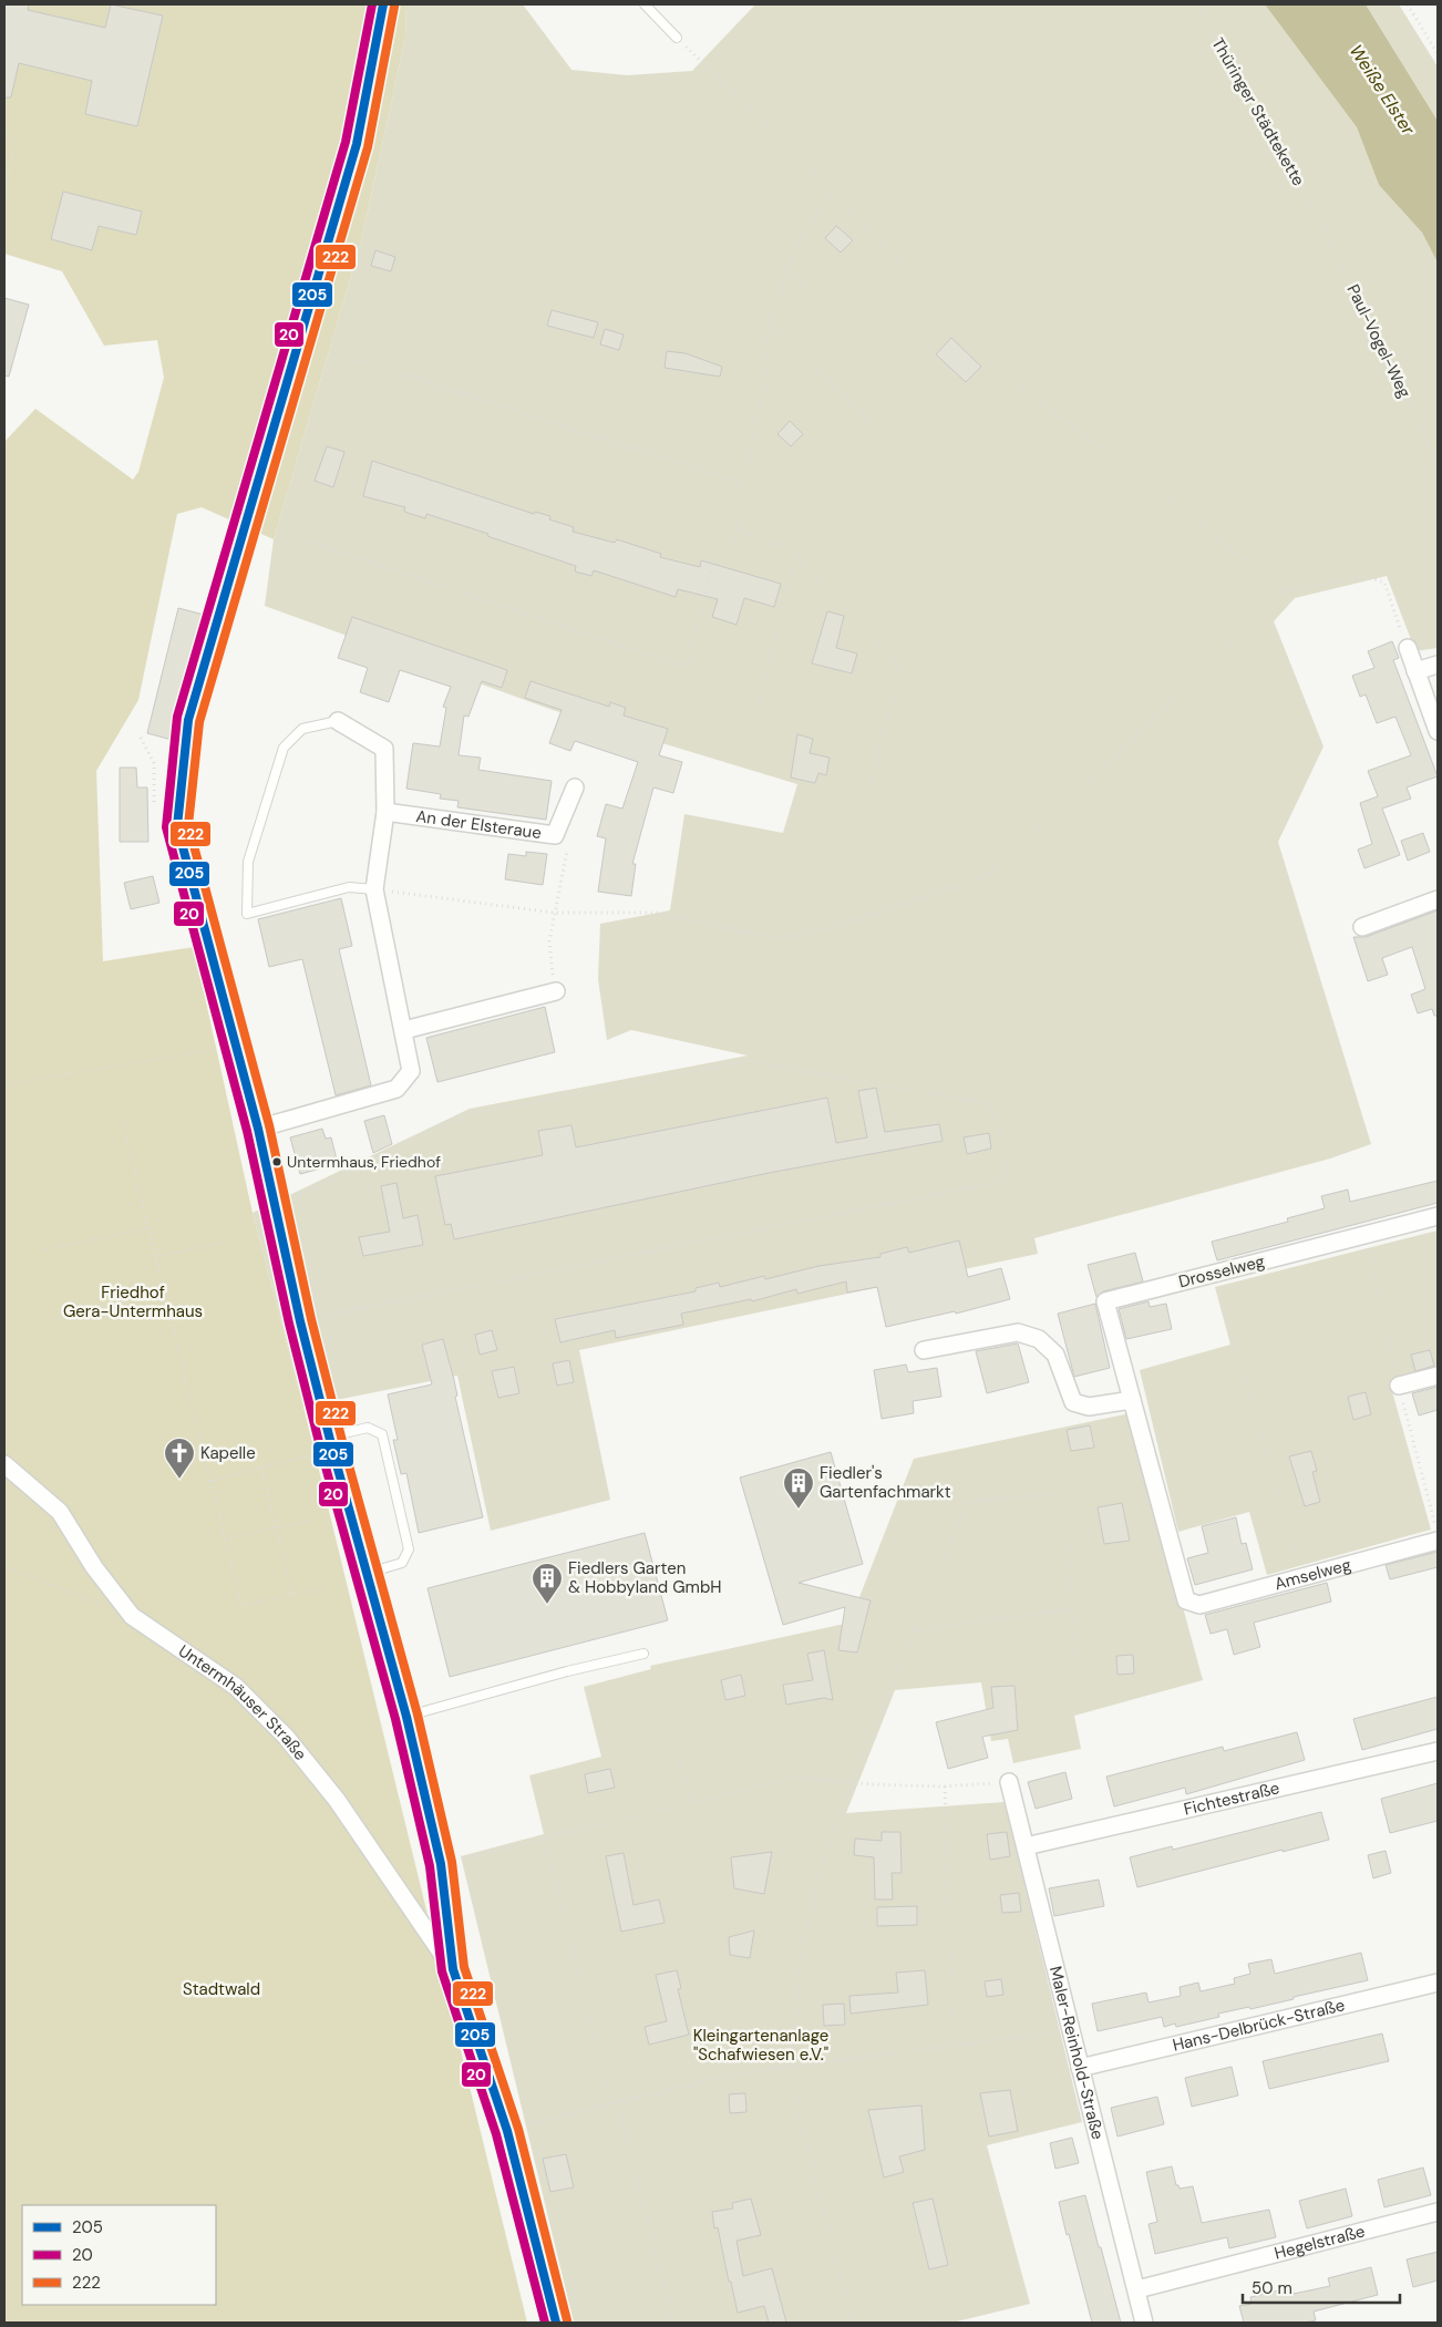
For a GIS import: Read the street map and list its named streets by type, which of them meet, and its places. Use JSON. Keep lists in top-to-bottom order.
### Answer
{
  "streets": {
    "main road": ["Untermhäuser Straße"],
    "street": [
      "An der Elsteraue",
      "Drosselweg",
      "Amselweg",
      "Fichtestraße",
      "Hans-Delbrück-Straße",
      "Maler-Reinhold-Straße",
      "Hegelstraße"
    ],
    "path": ["Thüringer Städtekette", "Paul-Vogel-Weg"]
  },
  "crossings": [
    ["Thüringer Städtekette", "Paul-Vogel-Weg"],
    ["Drosselweg", "Amselweg"],
    ["Fichtestraße", "Maler-Reinhold-Straße"],
    ["Hans-Delbrück-Straße", "Maler-Reinhold-Straße"],
    ["Maler-Reinhold-Straße", "Hegelstraße"]
  ],
  "water": ["Weiße Elster"],
  "parks": ["Friedhof Gera-Untermhaus", "Stadtwald", "Kleingartenanlage \"Schafwiesen e.V.\""],
  "places": {
    "other": ["Untermhaus, Friedhof"],
    "church": ["Kapelle"],
    "building": ["Fiedler's Gartenfachmarkt", "Fiedlers Garten & Hobbyland GmbH"]
  },
  "lines": ["transit line 205", "transit line 20", "transit line 222"],
  "legend": ["205", "20", "222"],
  "scale_bar": "50 m"
}
